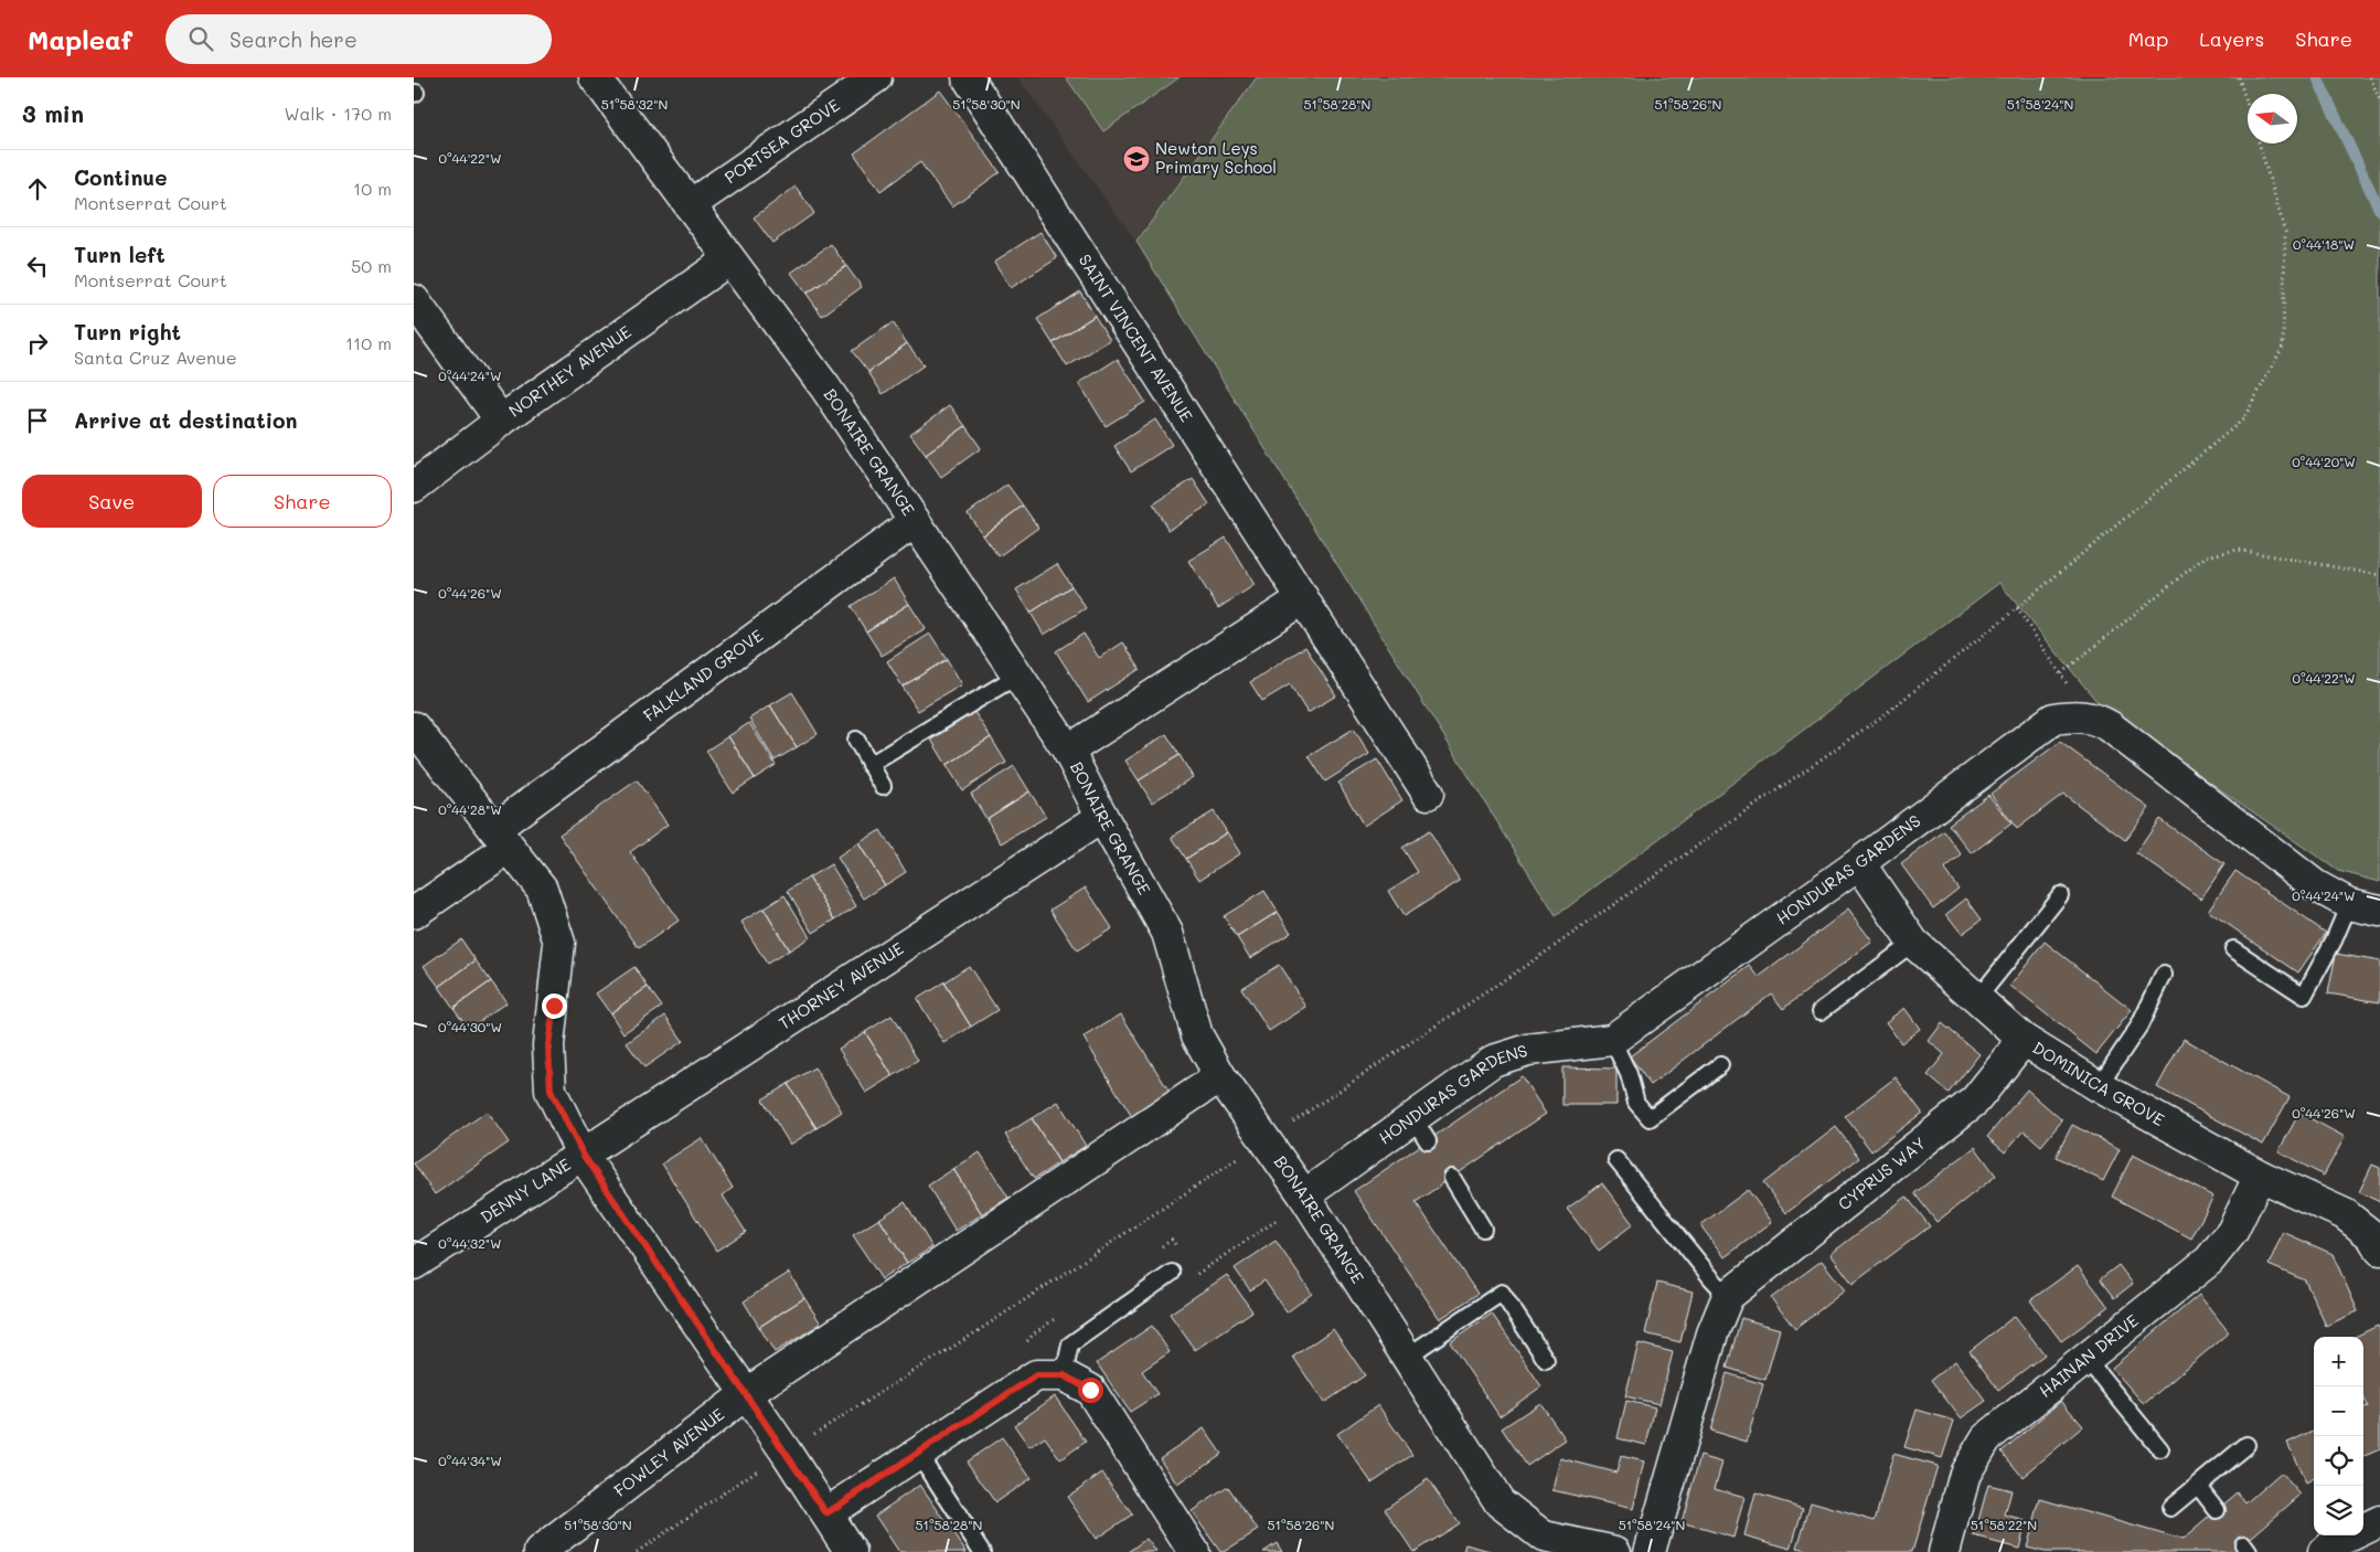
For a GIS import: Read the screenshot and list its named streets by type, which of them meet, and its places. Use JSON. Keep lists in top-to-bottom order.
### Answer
{
  "streets": {
    "street": [
      "PORTSEA GROVE",
      "SAINT VINCENT AVENUE",
      "NORTHEY AVENUE",
      "BONAIRE GRANGE",
      "FALKLAND GROVE",
      "HONDURAS GARDENS",
      "THORNEY AVENUE",
      "DOMINICA GROVE",
      "CYPRUS WAY",
      "DENNY LANE",
      "HAINAN DRIVE",
      "FOWLEY AVENUE"
    ]
  },
  "crossings": [
    ["PORTSEA GROVE", "BONAIRE GRANGE"],
    ["NORTHEY AVENUE", "BONAIRE GRANGE"],
    ["BONAIRE GRANGE", "FALKLAND GROVE"],
    ["BONAIRE GRANGE", "HONDURAS GARDENS"],
    ["BONAIRE GRANGE", "THORNEY AVENUE"],
    ["BONAIRE GRANGE", "FOWLEY AVENUE"],
    ["HONDURAS GARDENS", "DOMINICA GROVE"],
    ["THORNEY AVENUE", "DENNY LANE"],
    ["DOMINICA GROVE", "CYPRUS WAY"],
    ["DOMINICA GROVE", "HAINAN DRIVE"]
  ],
  "places": {
    "school or university": ["Newton Leys Primary School"]
  },
  "north": "left",
  "page": {
    "header": "Mapleaf",
    "search": "Search here",
    "nav": ["Map", "Layers", "Share"],
    "heading": ["3 min", "Walk · 170 m"],
    "list": [
      ["Continue", "Montserrat Court", "10 m"],
      ["Turn left", "Montserrat Court", "50 m"],
      ["Turn right", "Santa Cruz Avenue", "110 m"],
      "Arrive at destination"
    ],
    "buttons": ["Save", "Share"],
    "map_buttons": ["+", "−"]
  },
  "coordinates": [
    "51°58'32\"N",
    "51°58'30\"N",
    "51°58'28\"N",
    "51°58'26\"N",
    "51°58'24\"N",
    "0°44'22\"W",
    "0°44'18\"W",
    "0°44'24\"W",
    "0°44'20\"W",
    "0°44'26\"W",
    "0°44'28\"W",
    "0°44'30\"W",
    "0°44'32\"W",
    "0°44'34\"W",
    "51°58'22\"N"
  ]
}
